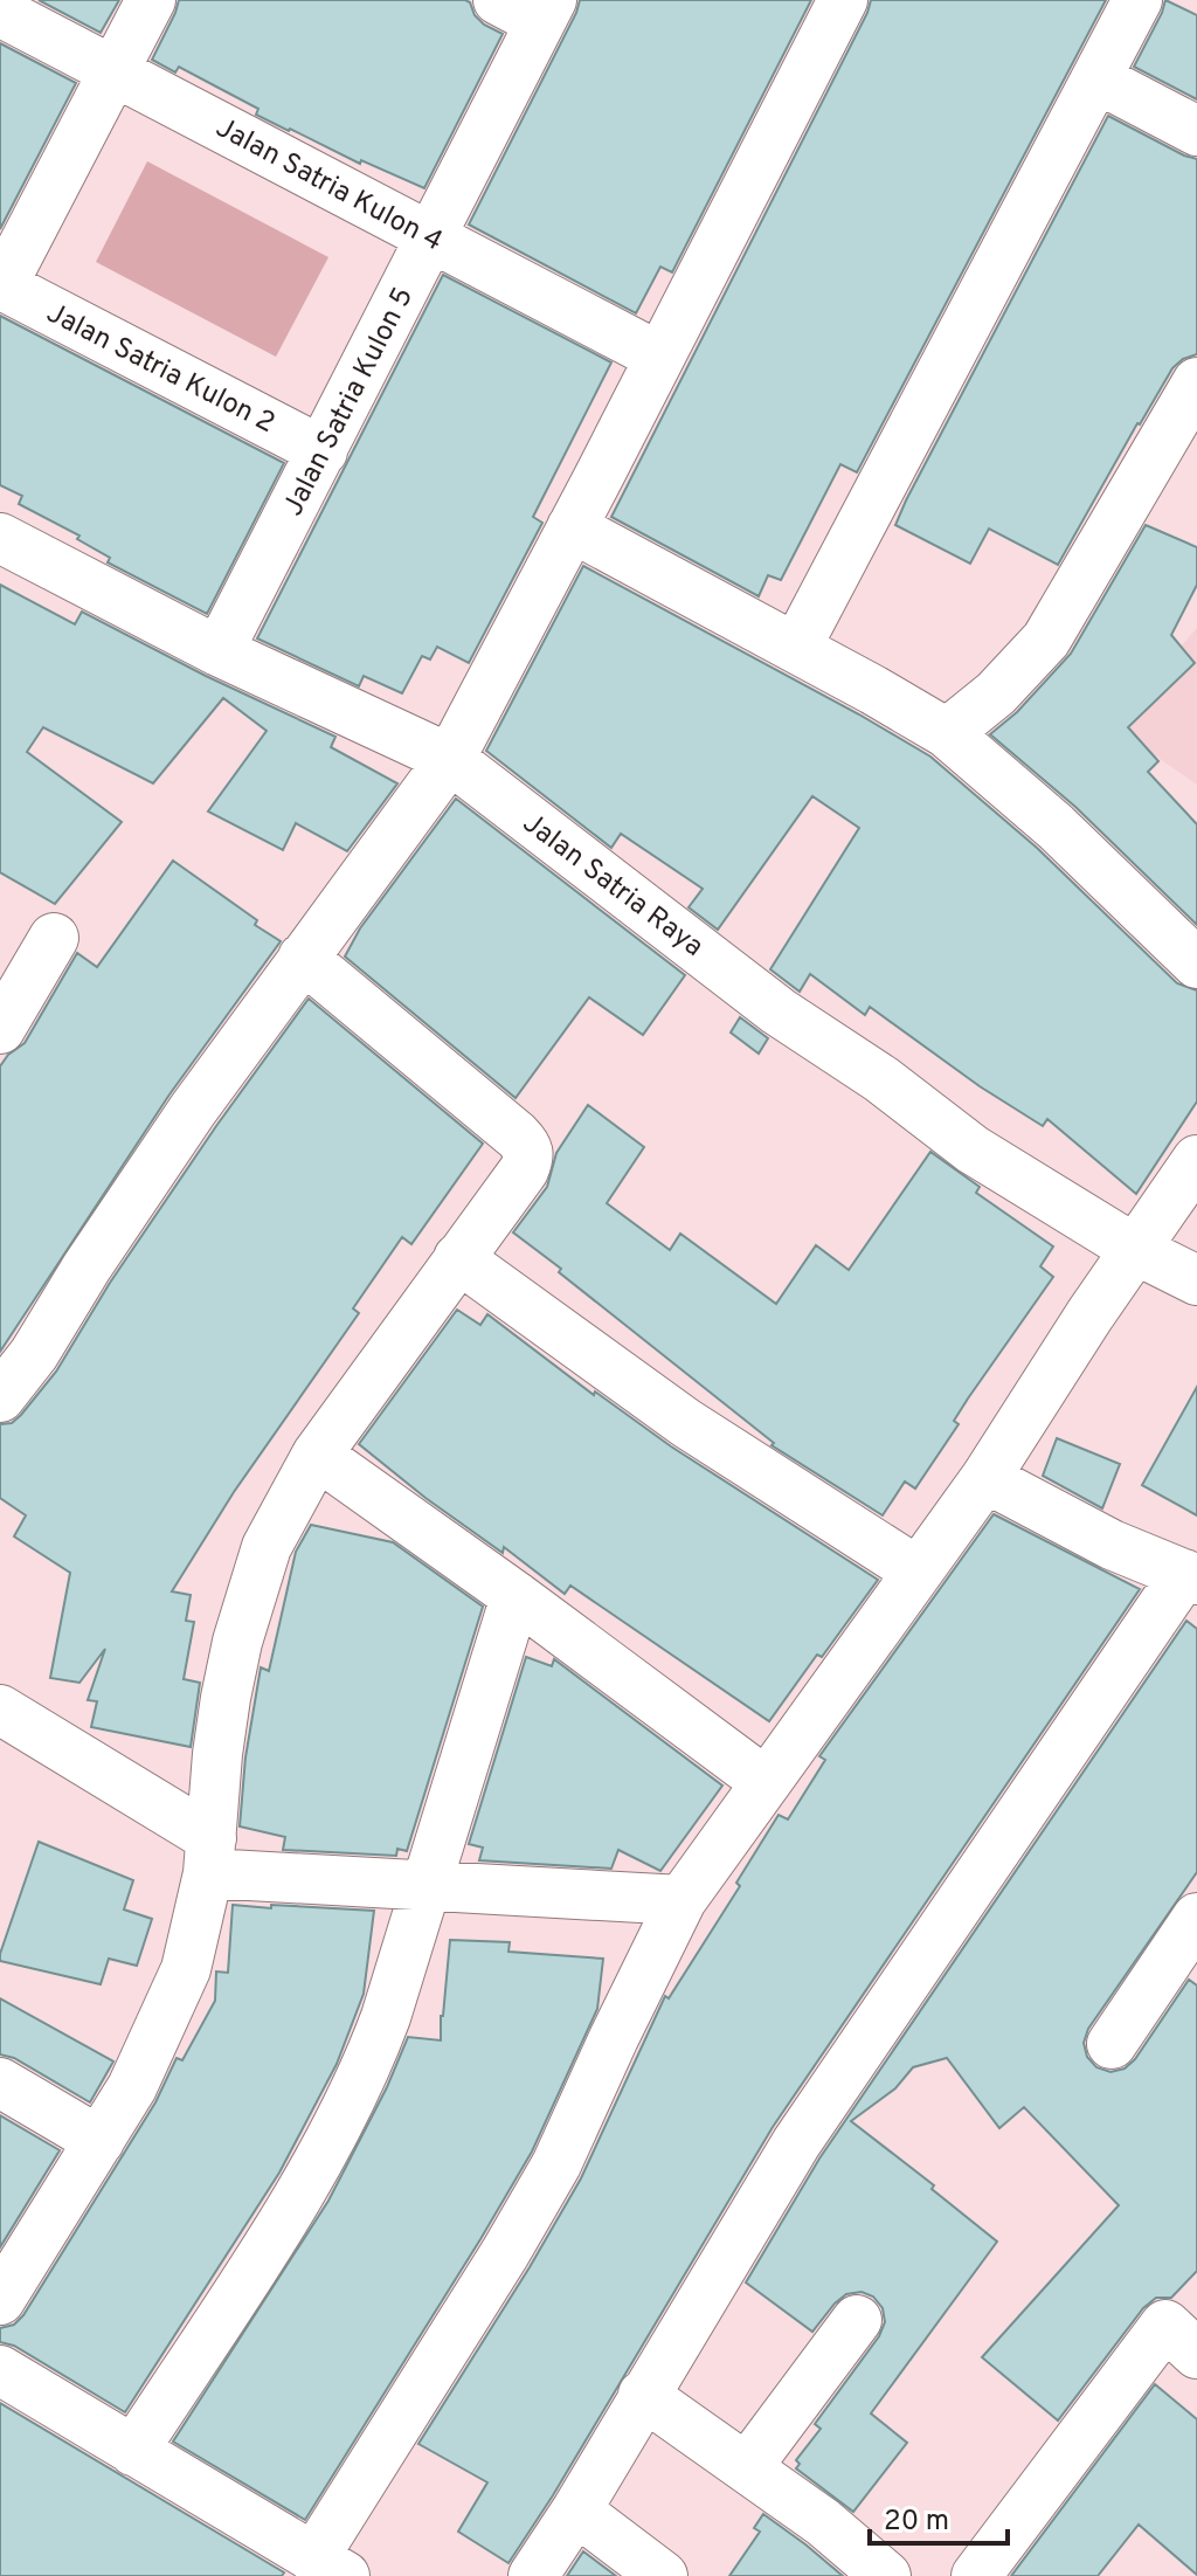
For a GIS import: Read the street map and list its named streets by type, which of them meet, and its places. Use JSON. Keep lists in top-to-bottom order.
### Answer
{
  "streets": {
    "street": [
      "Jalan Satria Kulon 4",
      "Jalan Satria Kulon 2",
      "Jalan Satria Kulon 5",
      "Jalan Satria Raya"
    ]
  },
  "crossings": [
    ["Jalan Satria Kulon 4", "Jalan Satria Kulon 5"],
    ["Jalan Satria Kulon 2", "Jalan Satria Kulon 5"],
    ["Jalan Satria Kulon 5", "Jalan Satria Raya"]
  ],
  "scale_bar": "20 m"
}
